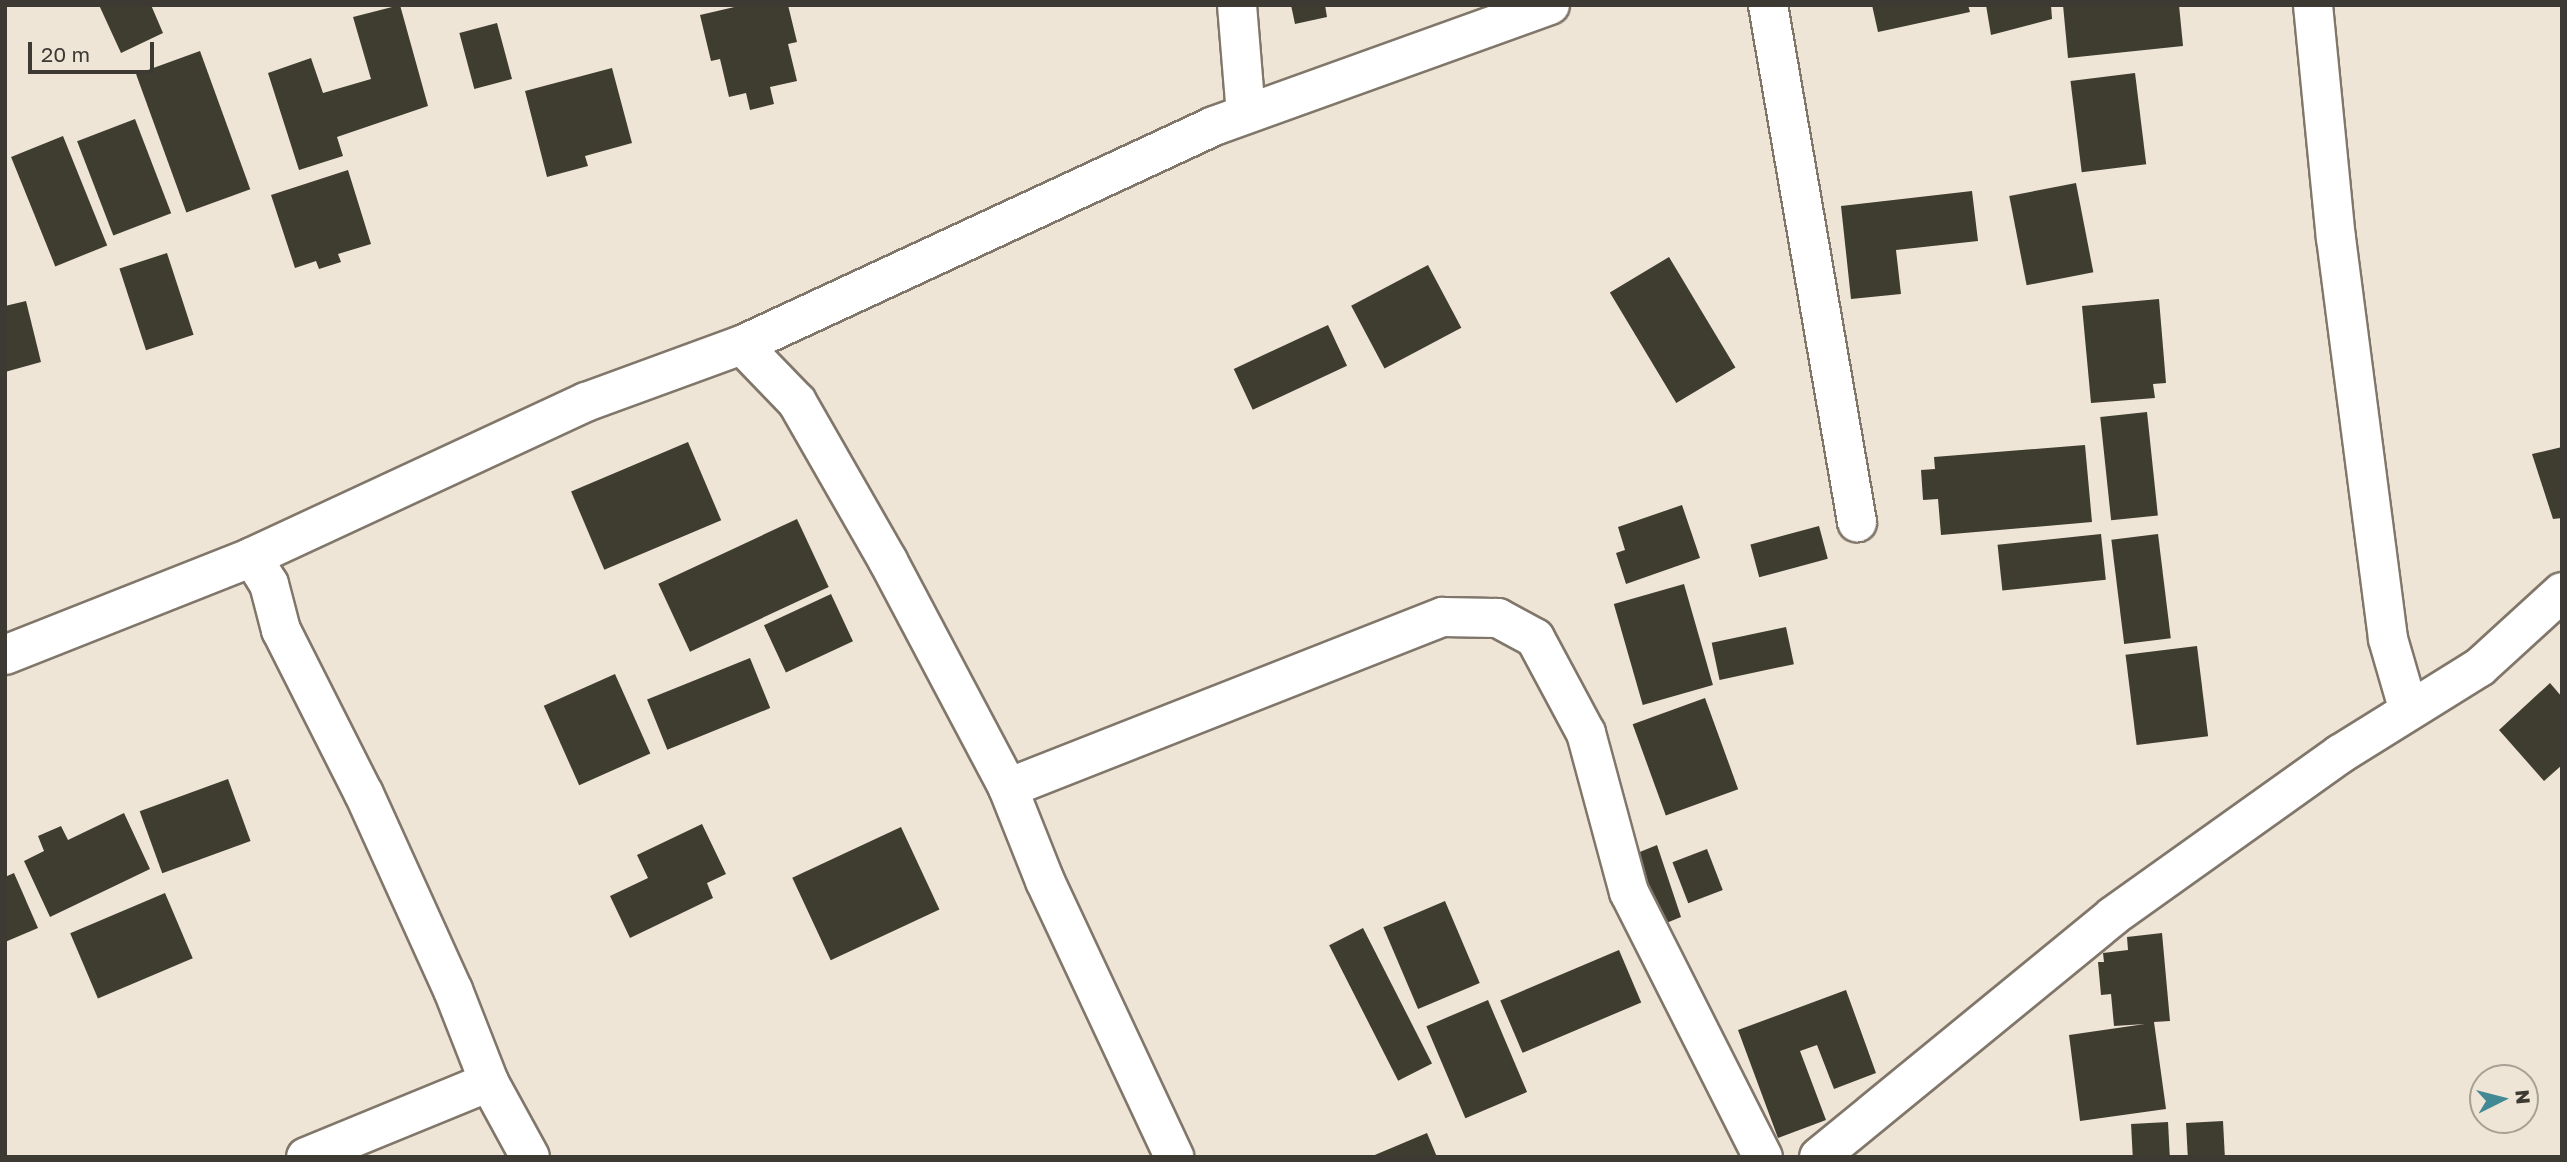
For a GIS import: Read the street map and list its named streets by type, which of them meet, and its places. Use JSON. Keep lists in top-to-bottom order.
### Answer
{
  "scale_bar": "20 m",
  "north": "right"
}
